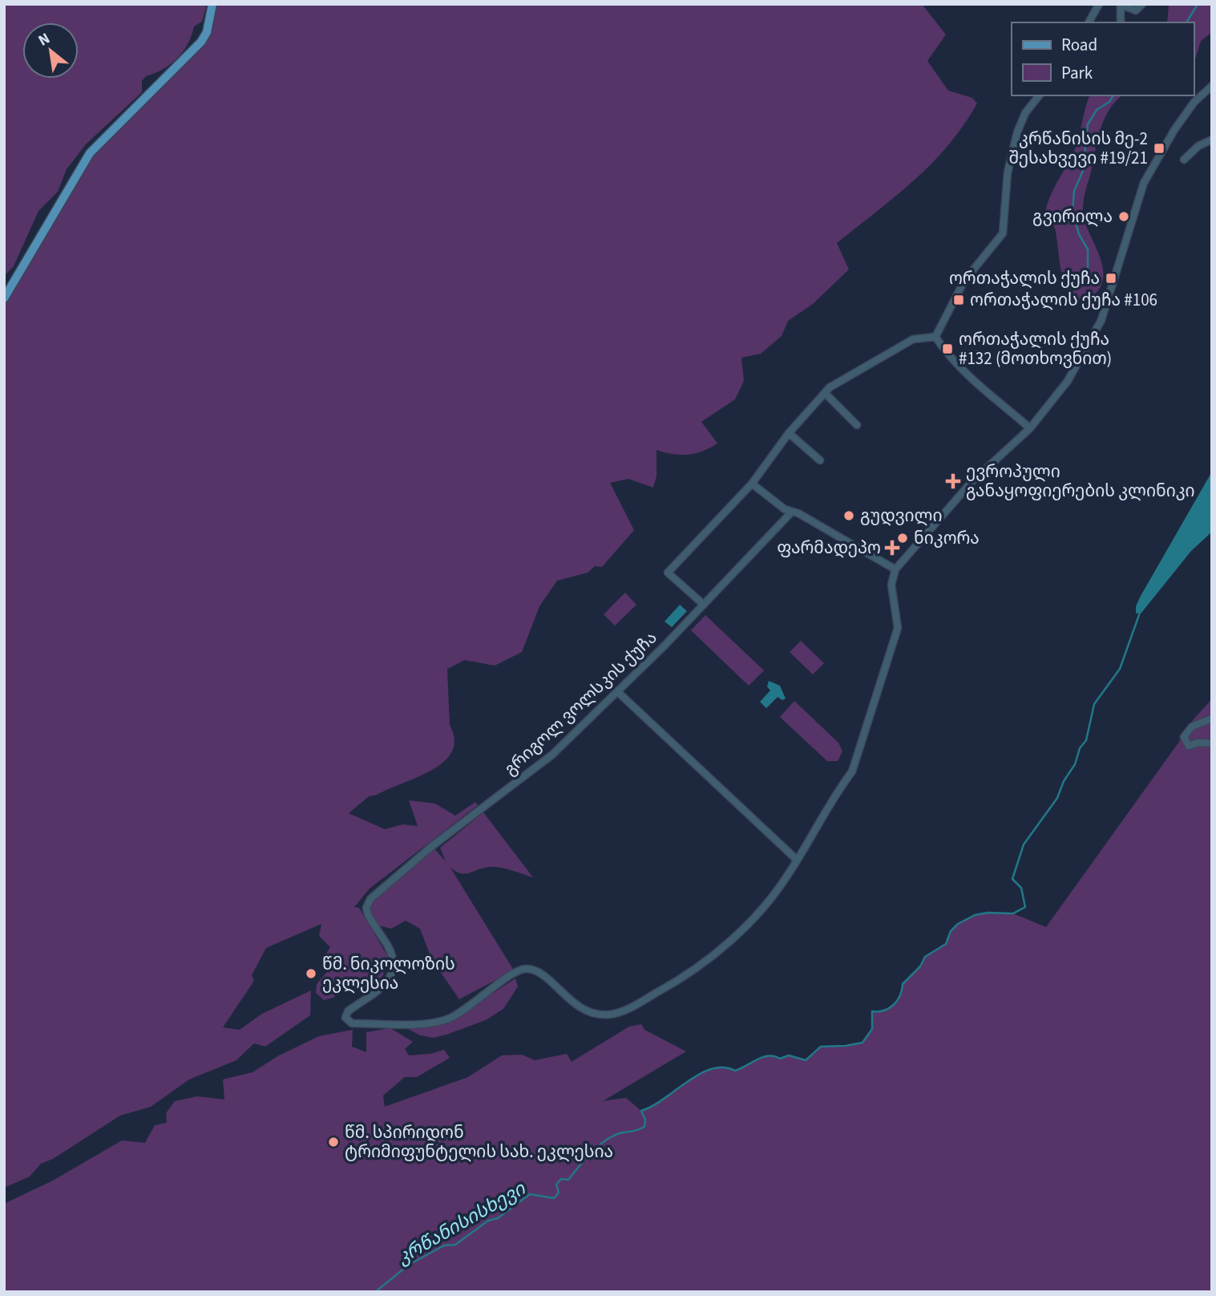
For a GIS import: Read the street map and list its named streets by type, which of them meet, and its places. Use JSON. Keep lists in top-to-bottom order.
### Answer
{
  "streets": {
    "street": ["გრიგოლ ვოლსკის ქუჩა"]
  },
  "water": ["კრწანისისხევი"],
  "places": {
    "transit": [
      "კრწანისის მე-2 შესახვევი #19/21",
      "ორთაჭალის ქუჩა",
      "ორთაჭალის ქუჩა #106",
      "ორთაჭალის ქუჩა #132 (მოთხოვნით)"
    ],
    "other": [
      "გვირილა",
      "გუდვილი",
      "ნიკორა",
      "წმ. ნიკოლოზის ეკლესია",
      "წმ. სპირიდონ ტრიმიფუნტელის სახ. ეკლესია"
    ],
    "health": ["ევროპული განაყოფიერების კლინიკი", "ფარმადეპო"]
  },
  "legend": ["Road", "Park"],
  "north": "top left"
}
